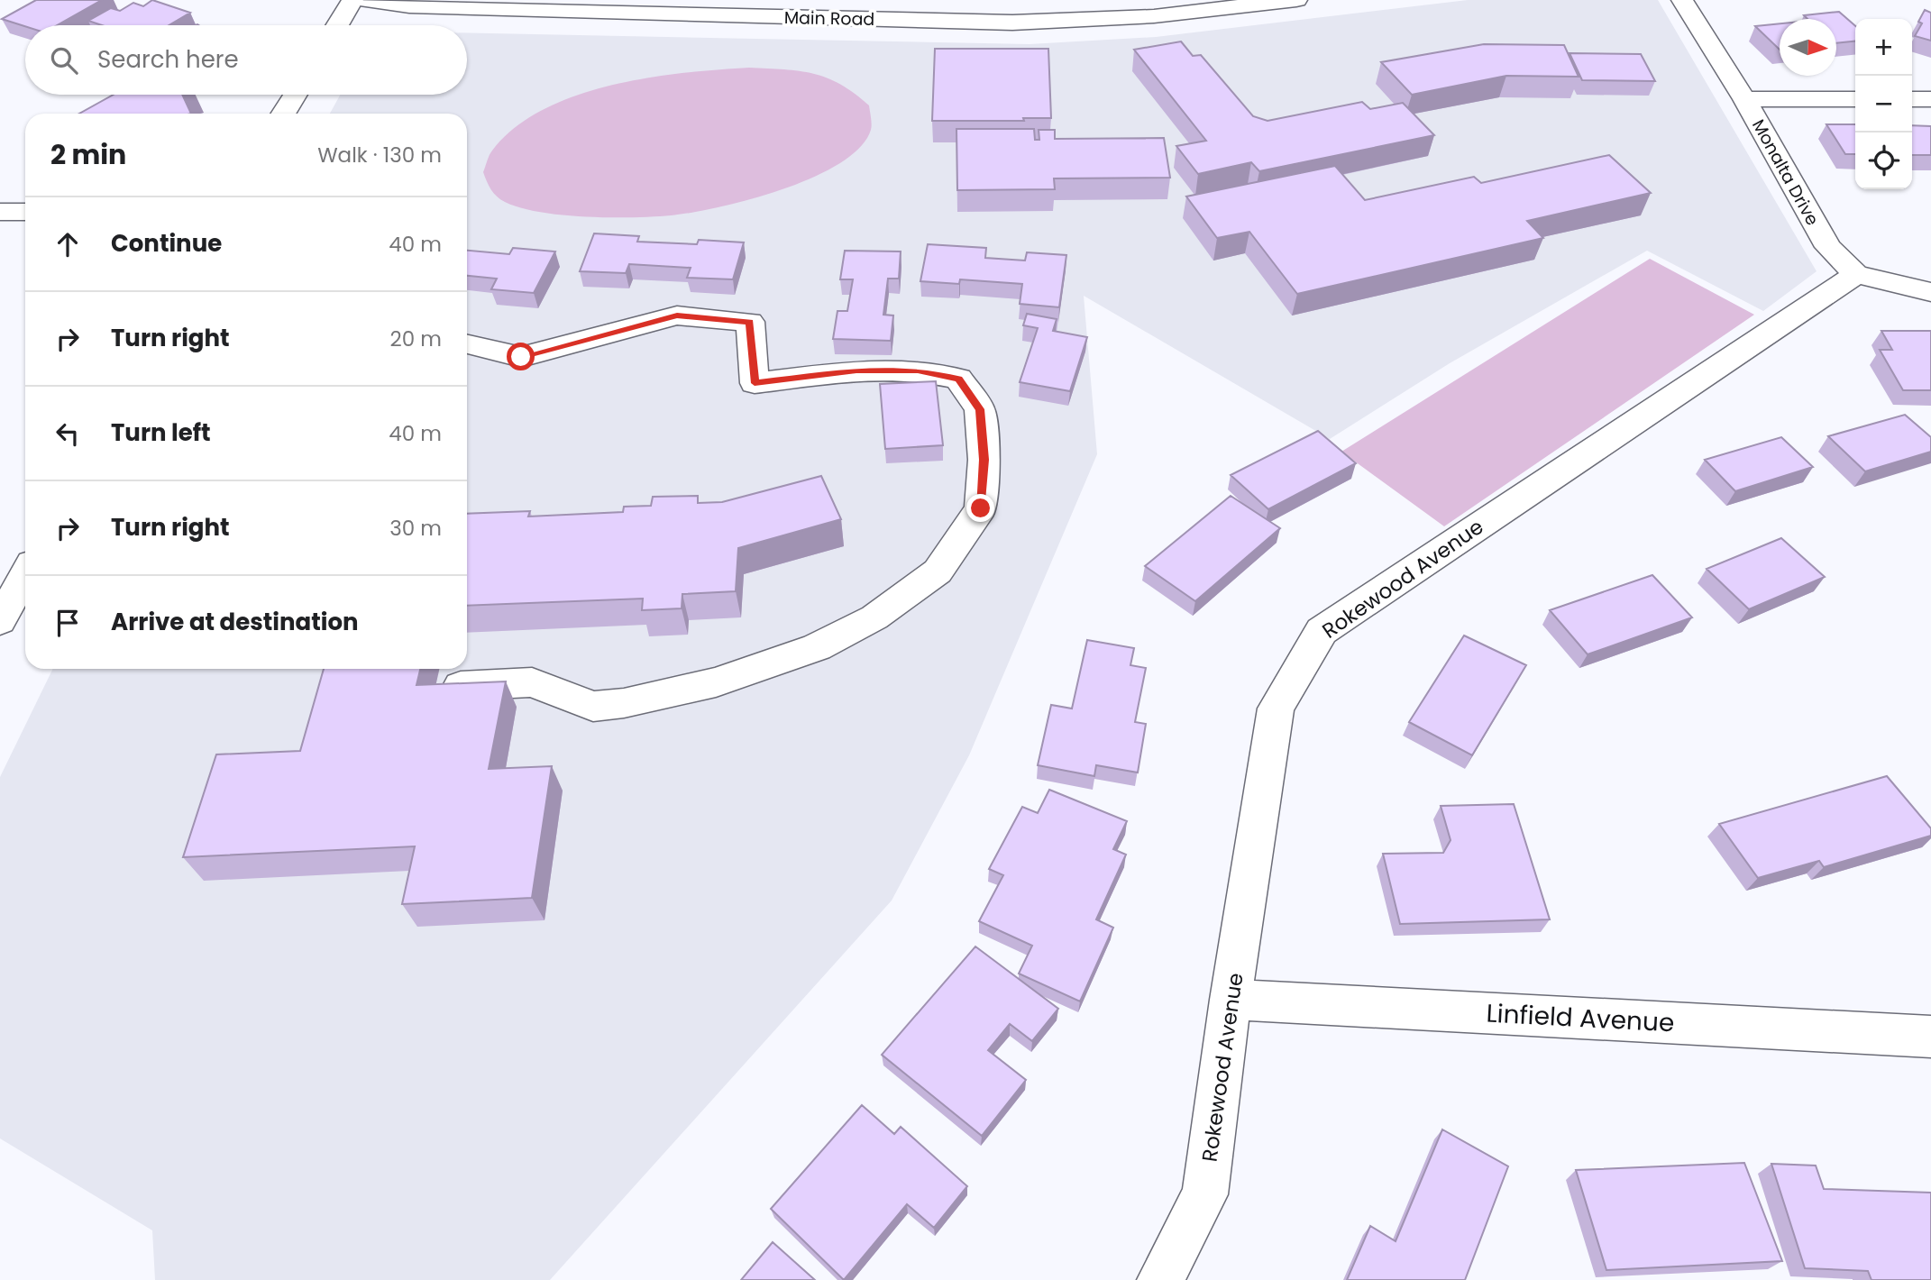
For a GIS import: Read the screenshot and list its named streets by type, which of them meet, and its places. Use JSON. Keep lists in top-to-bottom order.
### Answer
{
  "streets": {
    "street": [
      "Main Road",
      "Monalta Drive",
      "Rokewood Avenue",
      "Linfield Avenue"
    ]
  },
  "crossings": [
    ["Monalta Drive", "Rokewood Avenue"],
    ["Rokewood Avenue", "Linfield Avenue"]
  ],
  "north": "right",
  "page": {
    "map_buttons": ["+", "−"],
    "search": "Search here",
    "heading": ["2 min", "Walk · 130 m"],
    "list": [
      ["Continue", "40 m"],
      ["Turn right", "20 m"],
      ["Turn left", "40 m"],
      ["Turn right", "30 m"],
      "Arrive at destination"
    ]
  }
}
